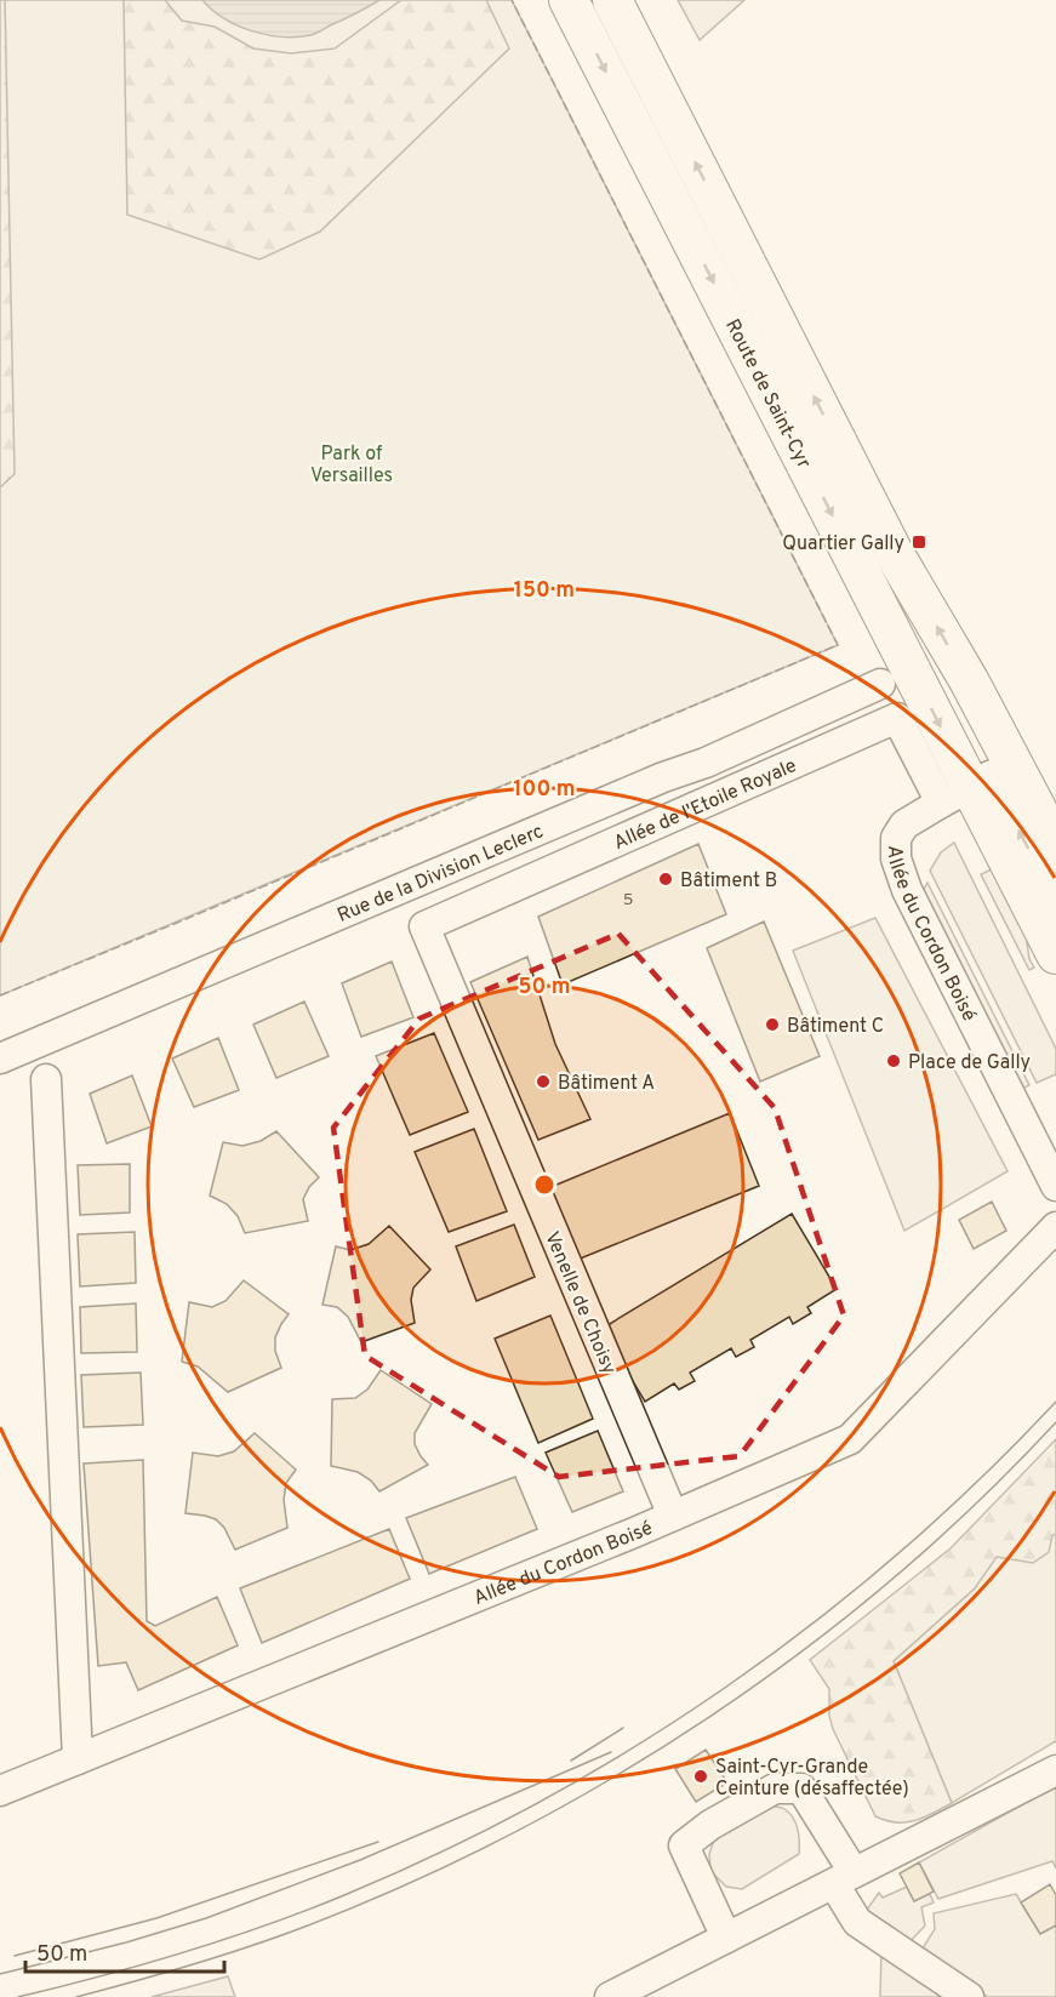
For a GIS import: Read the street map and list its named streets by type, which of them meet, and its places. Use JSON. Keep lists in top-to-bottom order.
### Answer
{
  "streets": {
    "main road": ["Route de Saint-Cyr"],
    "street": [
      "Allée de l'Etoile Royale",
      "Rue de la Division Leclerc",
      "Allée du Cordon Boisé",
      "Venelle de Choisy"
    ]
  },
  "crossings": [
    ["Route de Saint-Cyr", "Allée de l'Etoile Royale"],
    ["Route de Saint-Cyr", "Allée du Cordon Boisé"],
    ["Allée de l'Etoile Royale", "Allée du Cordon Boisé"],
    ["Allée de l'Etoile Royale", "Venelle de Choisy"],
    ["Allée du Cordon Boisé", "Venelle de Choisy"]
  ],
  "parks": ["Park of Versailles"],
  "places": {
    "transit": ["Quartier Gally"],
    "other": [
      "Bâtiment B",
      "Bâtiment C",
      "Place de Gally",
      "Bâtiment A",
      "Saint-Cyr-Grande Ceinture (désaffectée)"
    ]
  },
  "house_numbers": ["5"],
  "scale_bar": "50 m",
  "rings": ["150 m", "100 m", "50 m"]
}
